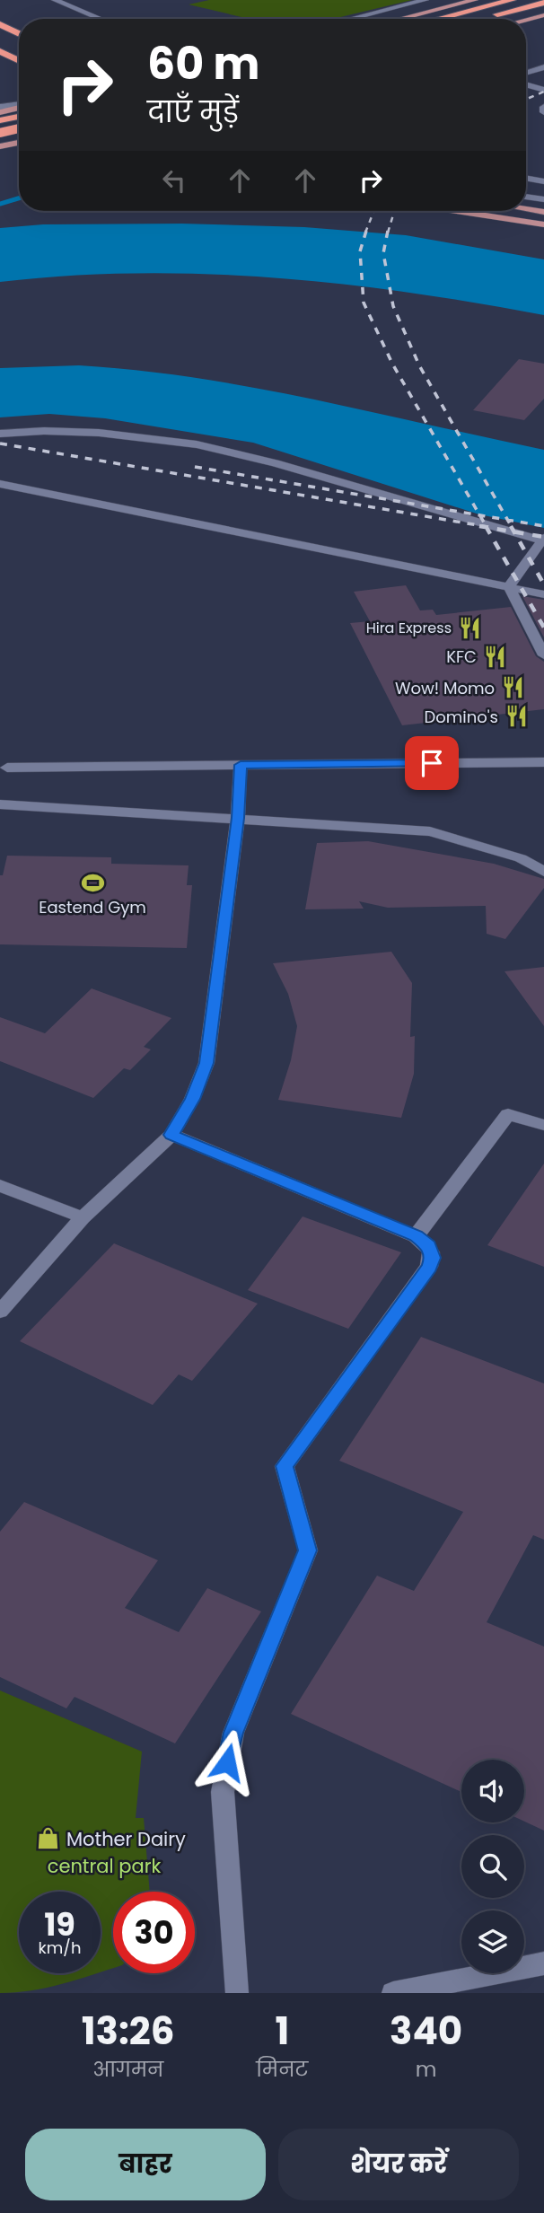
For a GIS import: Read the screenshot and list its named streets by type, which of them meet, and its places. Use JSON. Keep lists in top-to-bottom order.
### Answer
{
  "parks": ["central park"],
  "places": {
    "restaurant": [
      "Hira Express",
      "KFC",
      "Wow! Momo",
      "Domino's"
    ],
    "sports": ["Eastend Gym"],
    "shop": ["Mother Dairy"]
  },
  "page": {
    "turn": ["60 m", "दाएँ मुड़ें"],
    "speed": "19 km/h",
    "limit": "30",
    "eta": [
      "13:26",
      "आगमन",
      "1",
      "मिनट",
      "340",
      "m"
    ],
    "buttons": ["बाहर", "शेयर करें"]
  }
}
